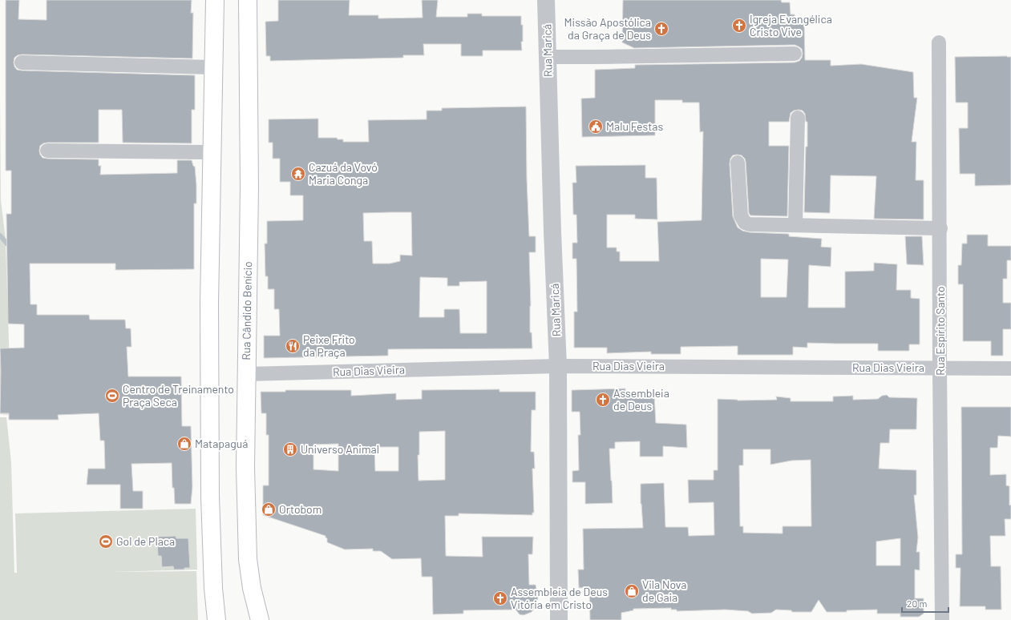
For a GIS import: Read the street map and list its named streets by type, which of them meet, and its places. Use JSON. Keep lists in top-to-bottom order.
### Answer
{
  "streets": {
    "main road": ["Rua Cândido Benício"],
    "street": ["Rua Maricá", "Rua Espírito Santo", "Rua Dias Vieira"]
  },
  "crossings": [
    ["Rua Maricá", "Rua Dias Vieira"],
    ["Rua Cândido Benício", "Rua Dias Vieira"],
    ["Rua Espírito Santo", "Rua Dias Vieira"]
  ],
  "places": {
    "church": [
      "Igreja Evangélica Cristo Vive",
      "Missão Apostólica da Graça de Deus",
      "Assembleia de Deus",
      "Assembleia de Deus Vitória em Cristo"
    ],
    "public building": ["Malu Festas"],
    "temple": ["Cazuá da Vovó Maria Conga"],
    "restaurant": ["Peixe Frito da Praça"],
    "sports": ["Centro de Treinamento Praça Seca", "Gol de Placa"],
    "shop": ["Matapaguá", "Ortobom", "Vila Nova de Gaia"],
    "building": ["Universo Animal"]
  },
  "scale_bar": "20 m"
}
